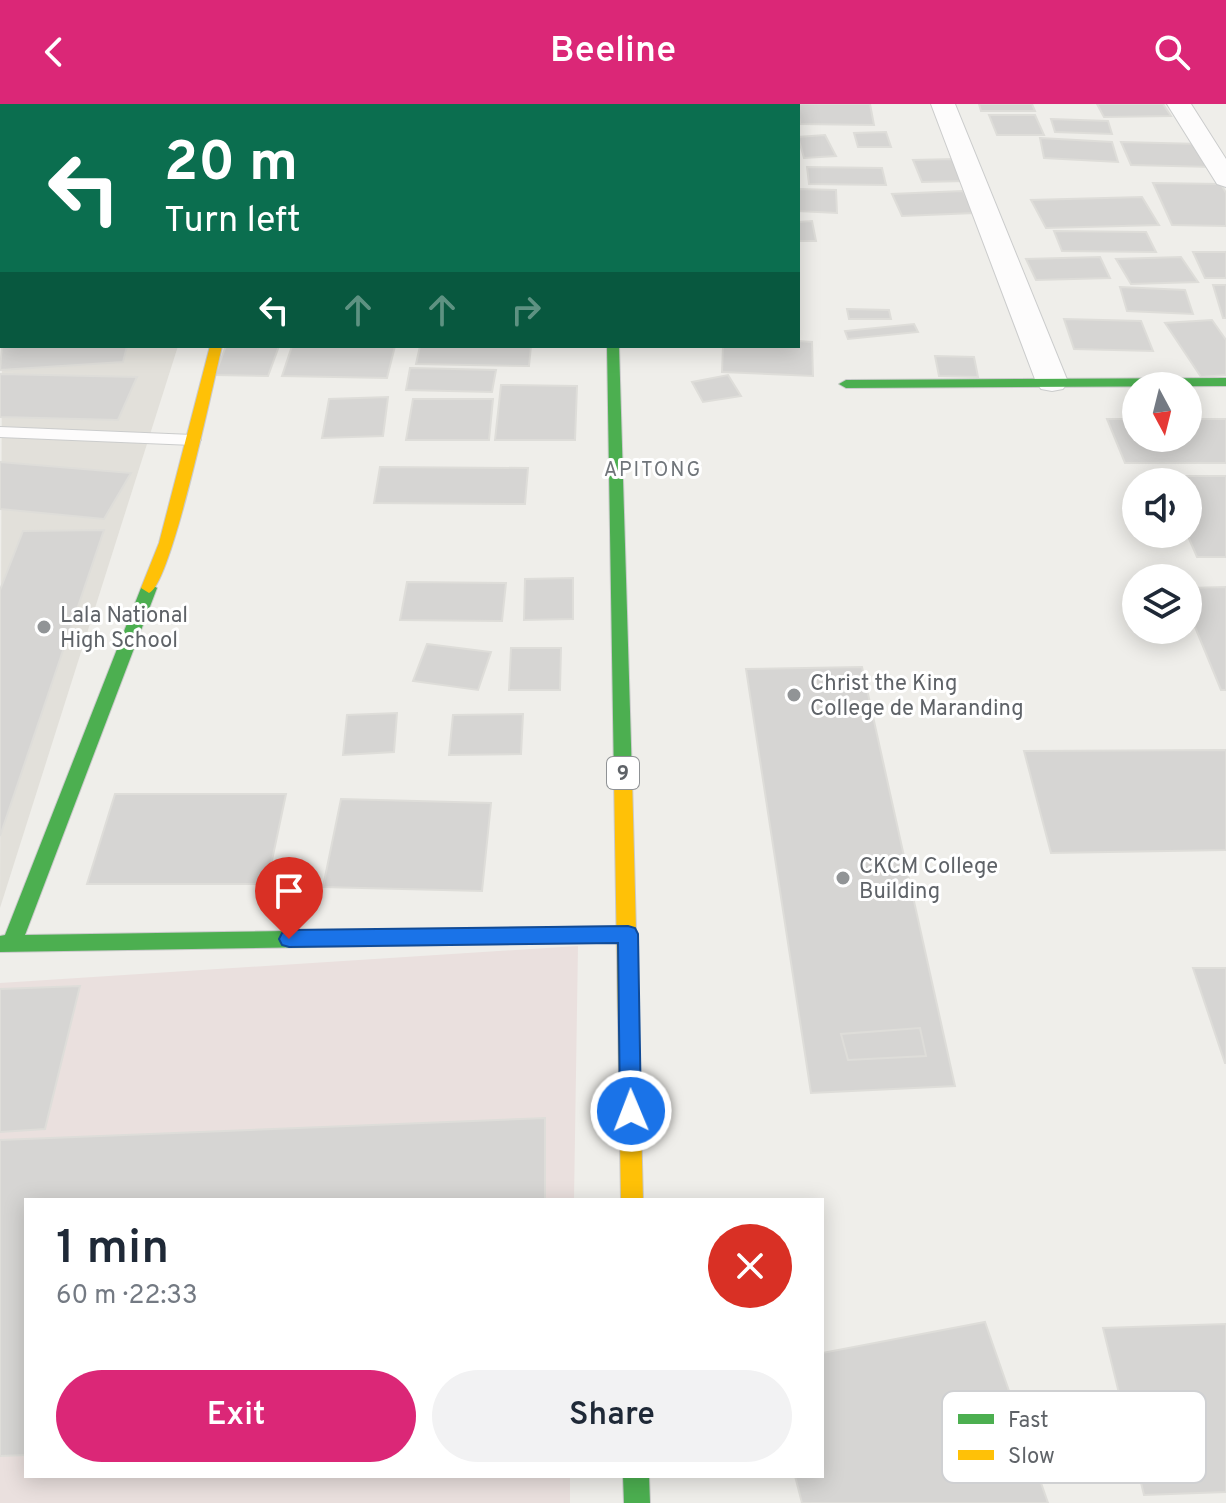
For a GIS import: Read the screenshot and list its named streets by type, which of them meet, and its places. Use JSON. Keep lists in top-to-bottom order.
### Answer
{
  "streets": {
    "main road": ["9"]
  },
  "districts": ["APITONG"],
  "places": ["Lala National High School", "Christ the King College de Maranding", "CKCM College Building"],
  "legend": ["Fast", "Slow"],
  "north": "bottom",
  "page": {
    "header": "Beeline",
    "turn": ["20 m", "Turn left"],
    "heading": ["1 min", "60 m · 22:33"],
    "buttons": ["Exit", "Share"]
  }
}
